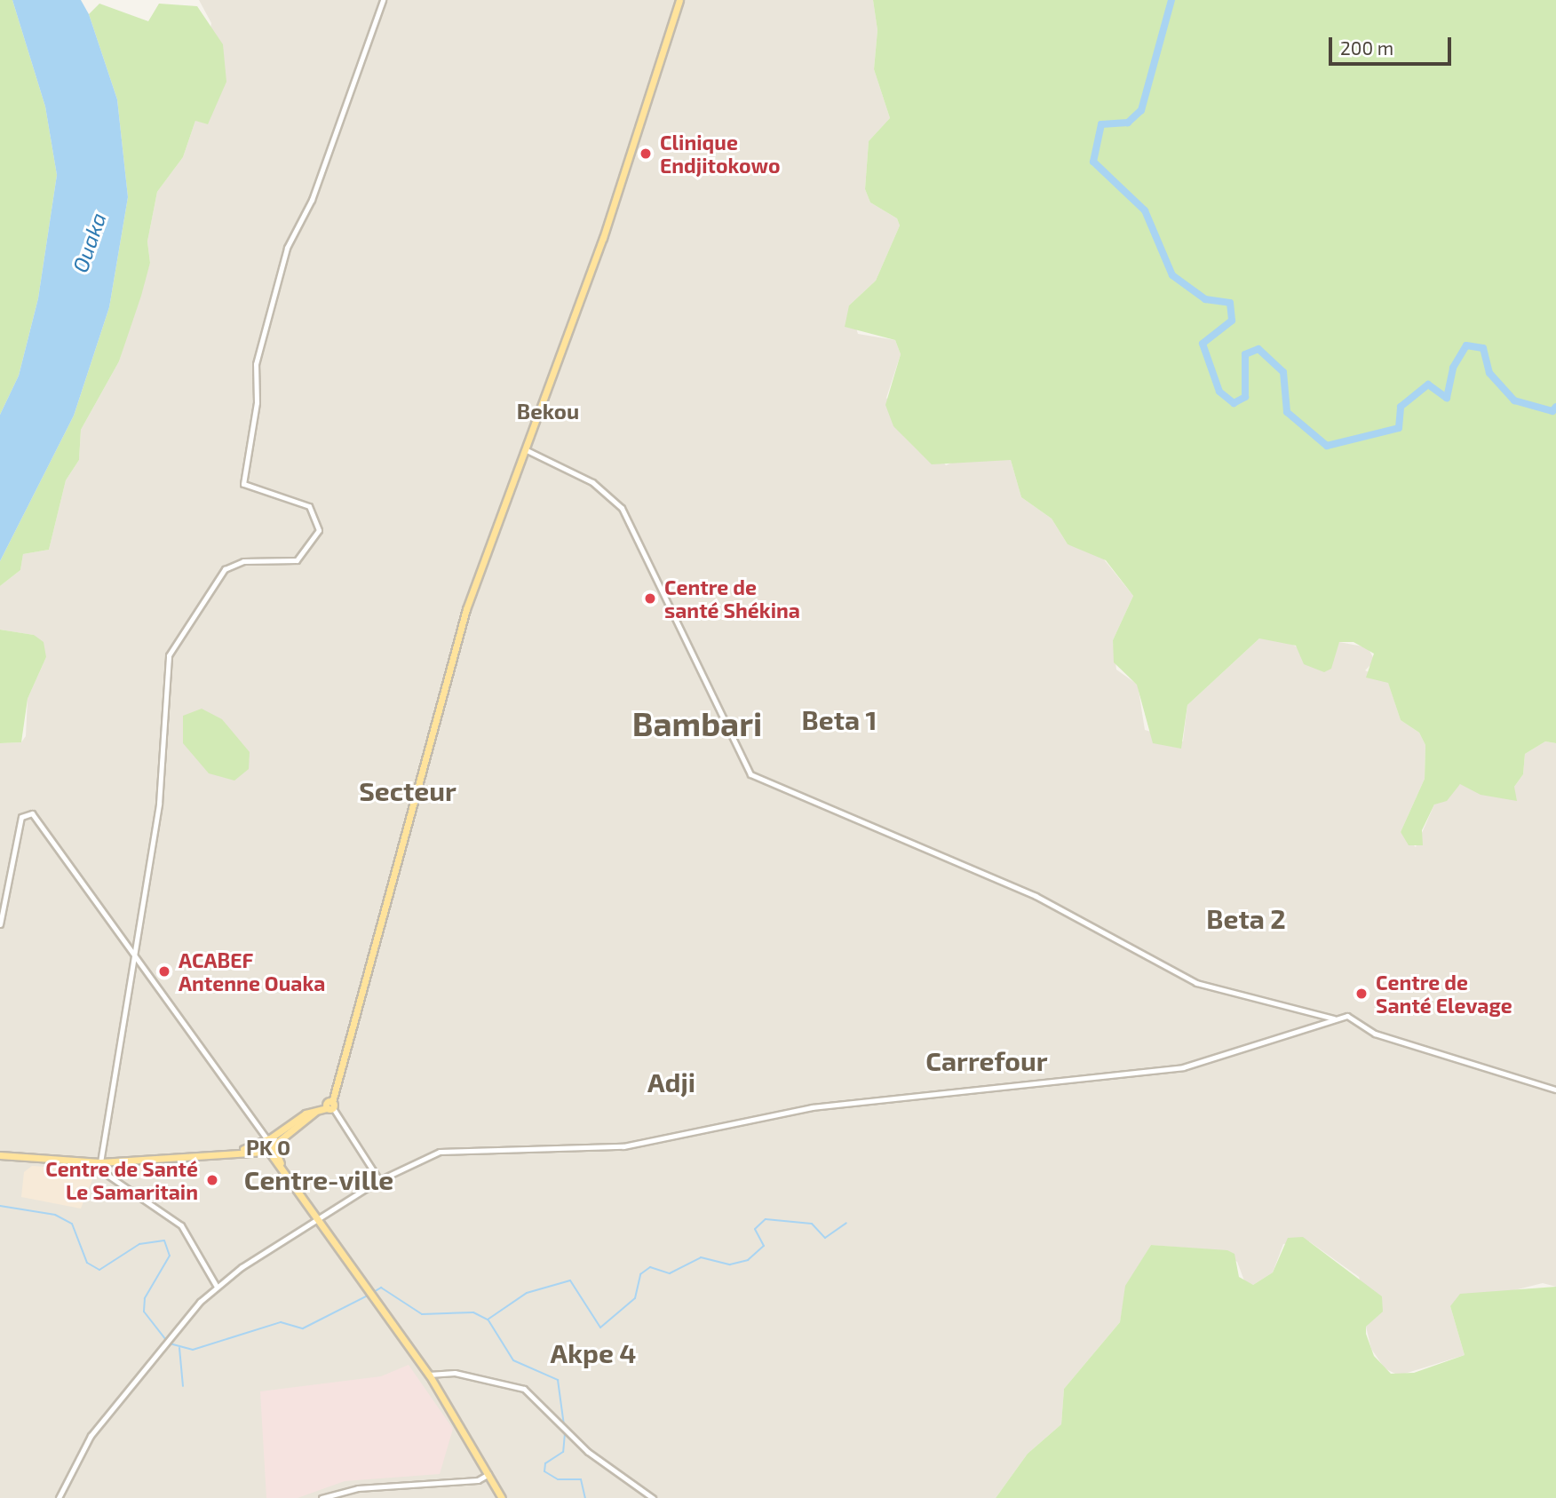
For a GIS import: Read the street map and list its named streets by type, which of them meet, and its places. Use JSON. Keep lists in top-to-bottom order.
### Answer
{
  "districts": [
    "Bekou",
    "Beta 1",
    "Bambari",
    "Secteur",
    "Beta 2",
    "Carrefour",
    "Adji",
    "PK 0",
    "Centre-ville",
    "Akpe 4"
  ],
  "water": ["Ouaka"],
  "places": [
    "Clinique Endjitokowo",
    "Centre de santé Shékina",
    "ACABEF Antenne Ouaka",
    "Centre de Santé Elevage",
    "Centre de Santé Le Samaritain"
  ],
  "scale_bar": "200 m"
}
